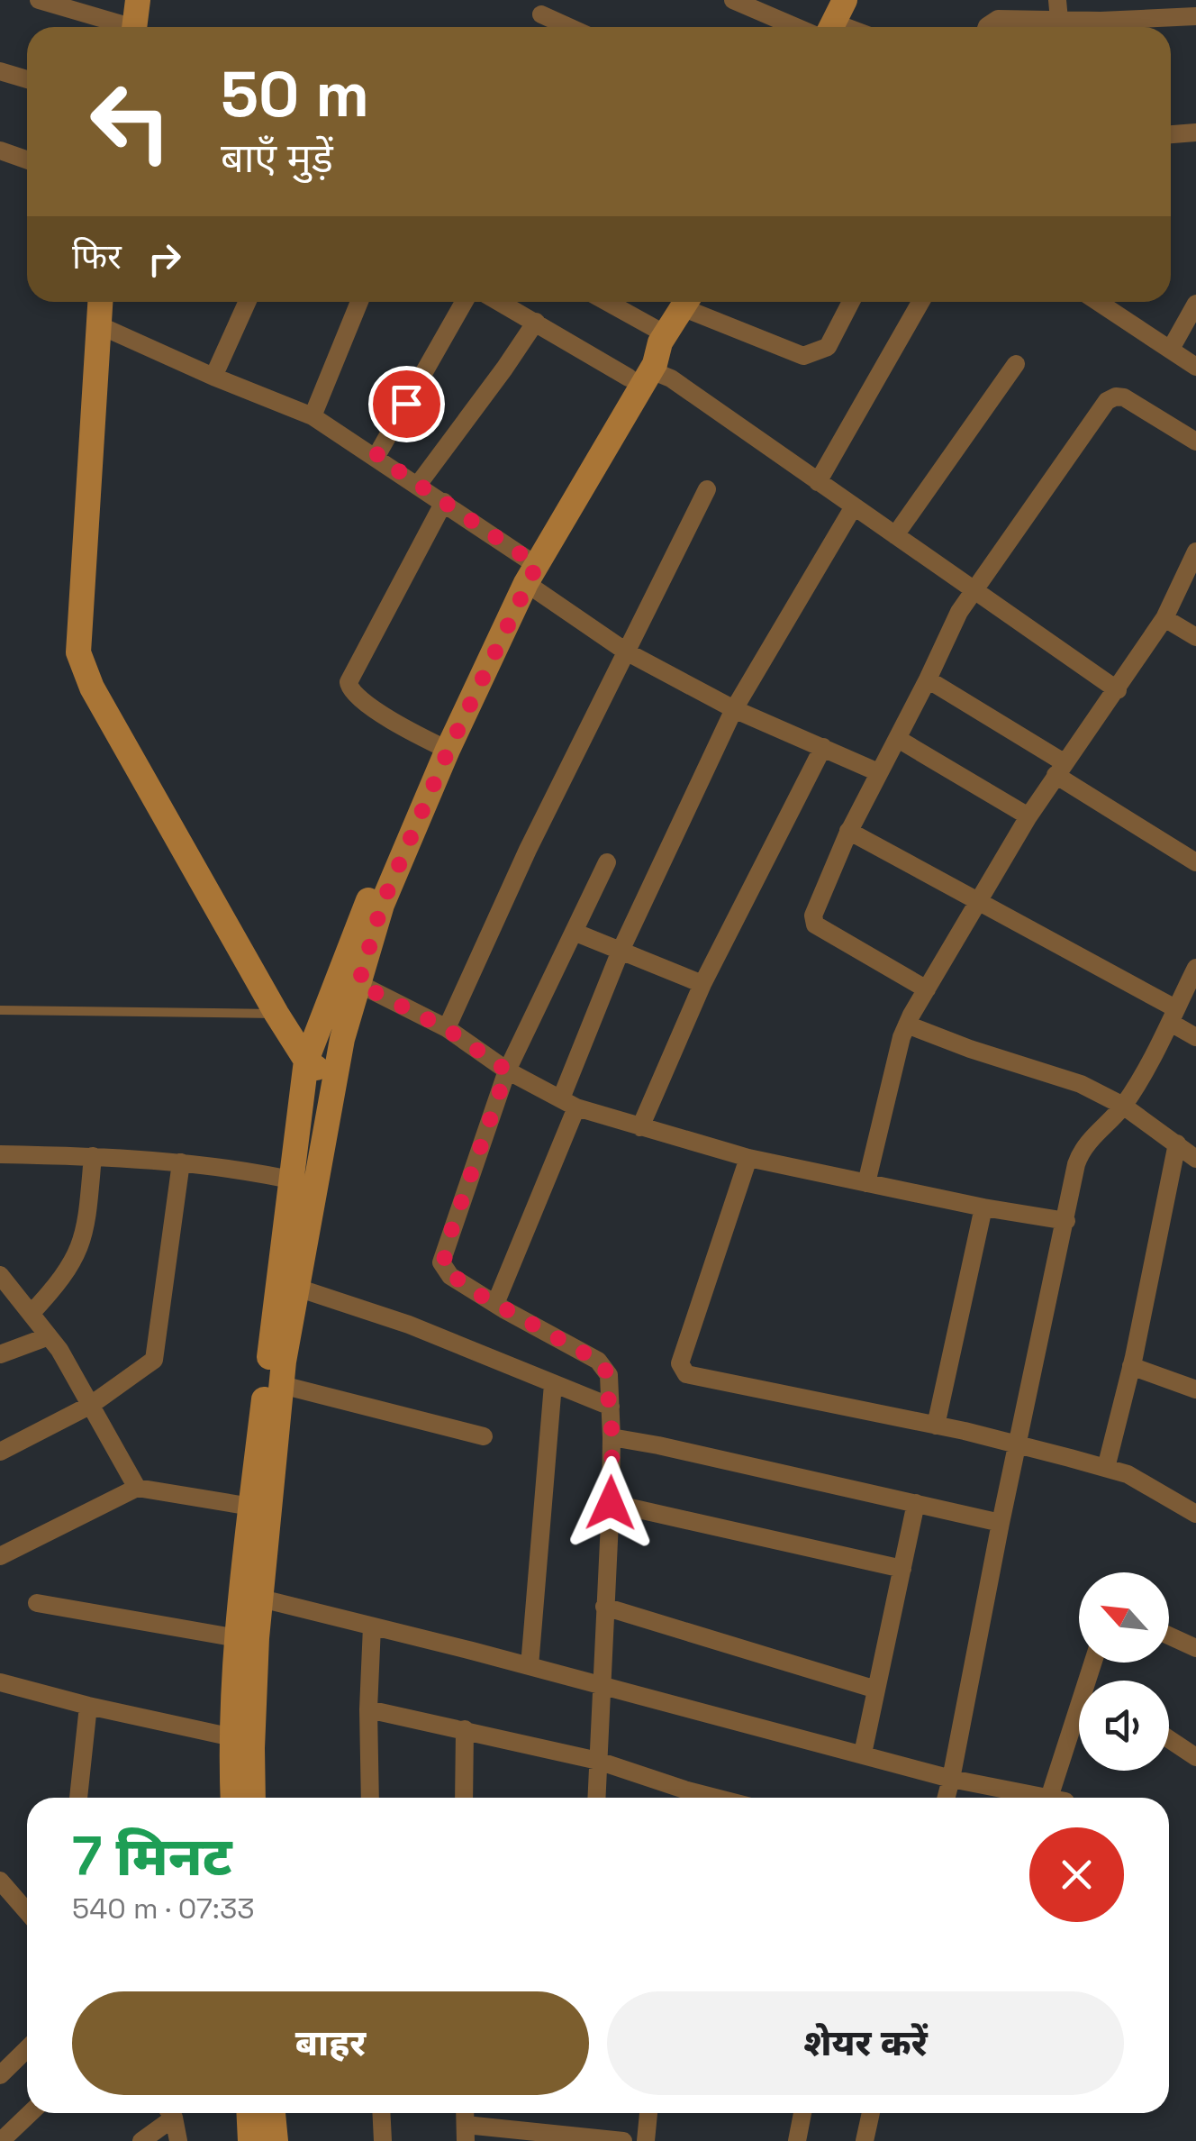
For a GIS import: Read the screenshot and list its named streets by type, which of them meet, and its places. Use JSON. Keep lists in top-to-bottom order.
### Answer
{
  "north": "top left",
  "page": {
    "turn": ["50 m", "बाएँ मुड़ें"],
    "then": "फिर",
    "heading": ["7 मिनट", "540 m · 07:33"],
    "buttons": ["बाहर", "शेयर करें"]
  }
}
